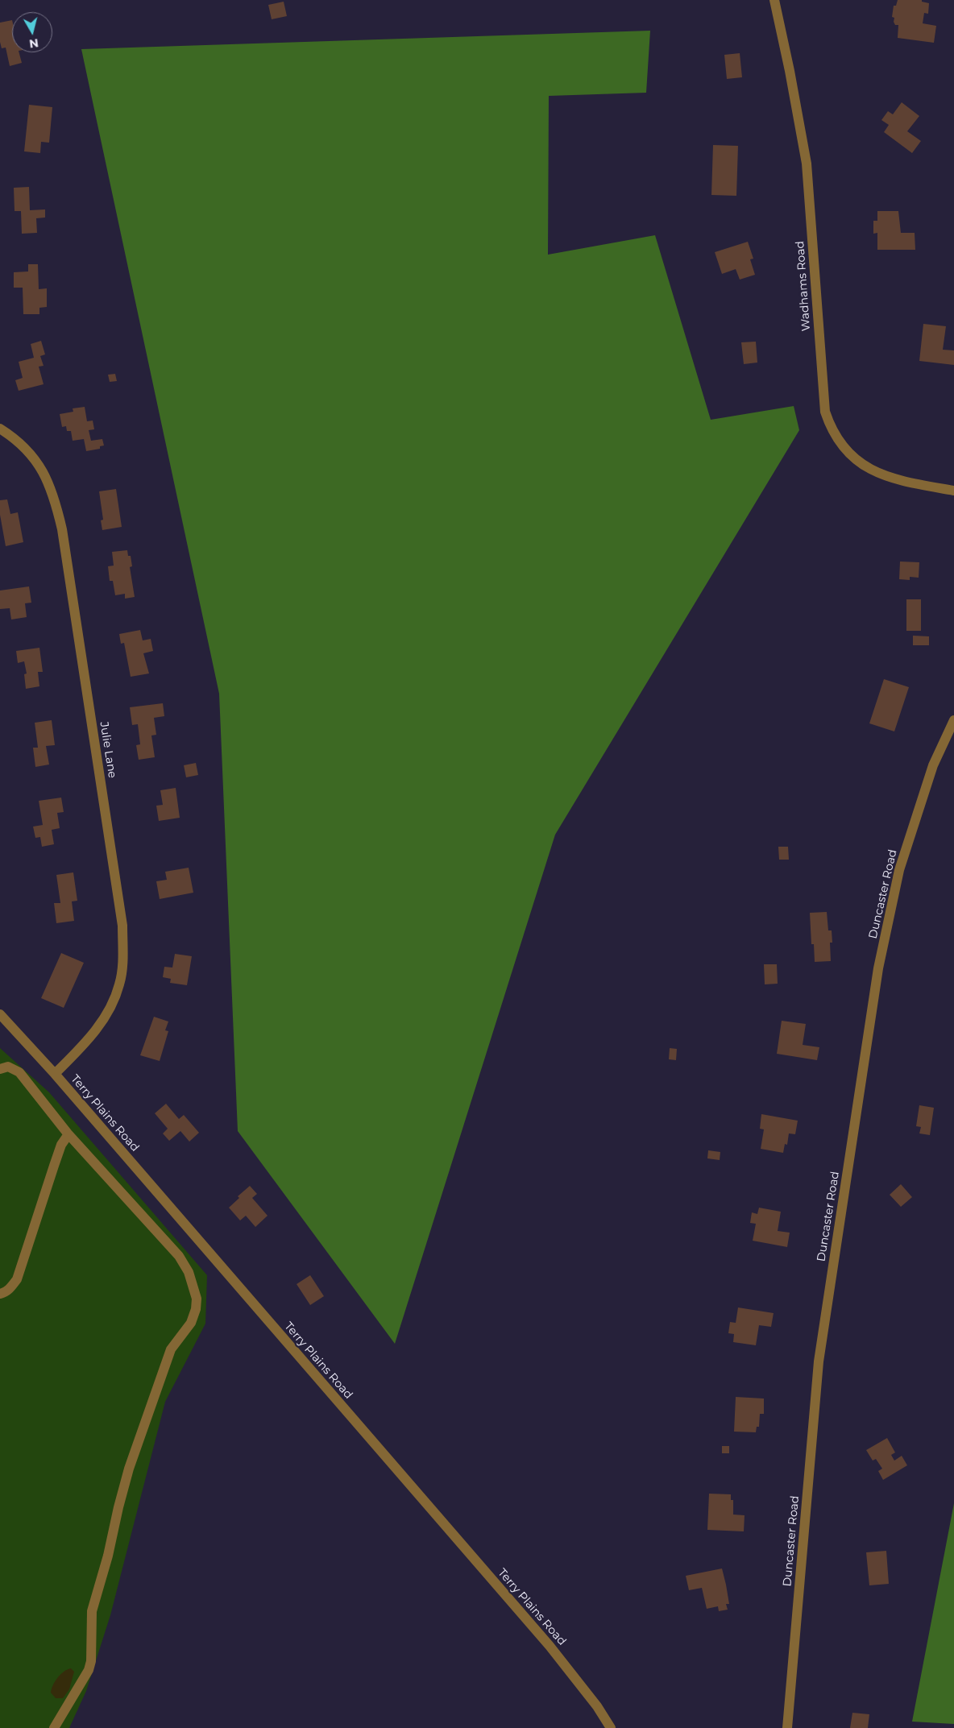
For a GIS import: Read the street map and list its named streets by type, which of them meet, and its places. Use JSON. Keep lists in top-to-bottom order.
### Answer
{
  "streets": {
    "street": [
      "Wadhams Road",
      "Julie Lane",
      "Duncaster Road",
      "Terry Plains Road"
    ]
  },
  "crossings": [
    ["Julie Lane", "Terry Plains Road"]
  ],
  "north": "bottom"
}
